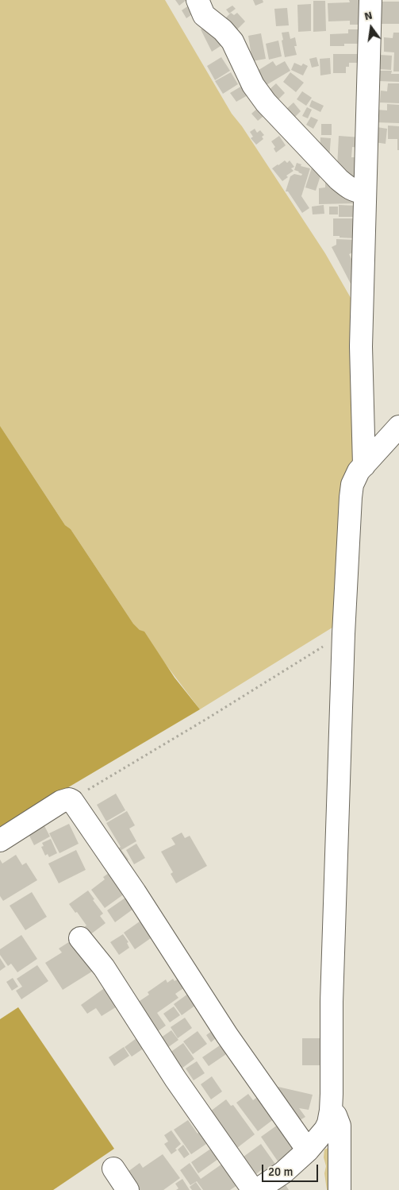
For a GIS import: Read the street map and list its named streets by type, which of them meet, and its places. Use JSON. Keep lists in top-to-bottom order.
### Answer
{
  "scale_bar": "20 m",
  "north": "top"
}
